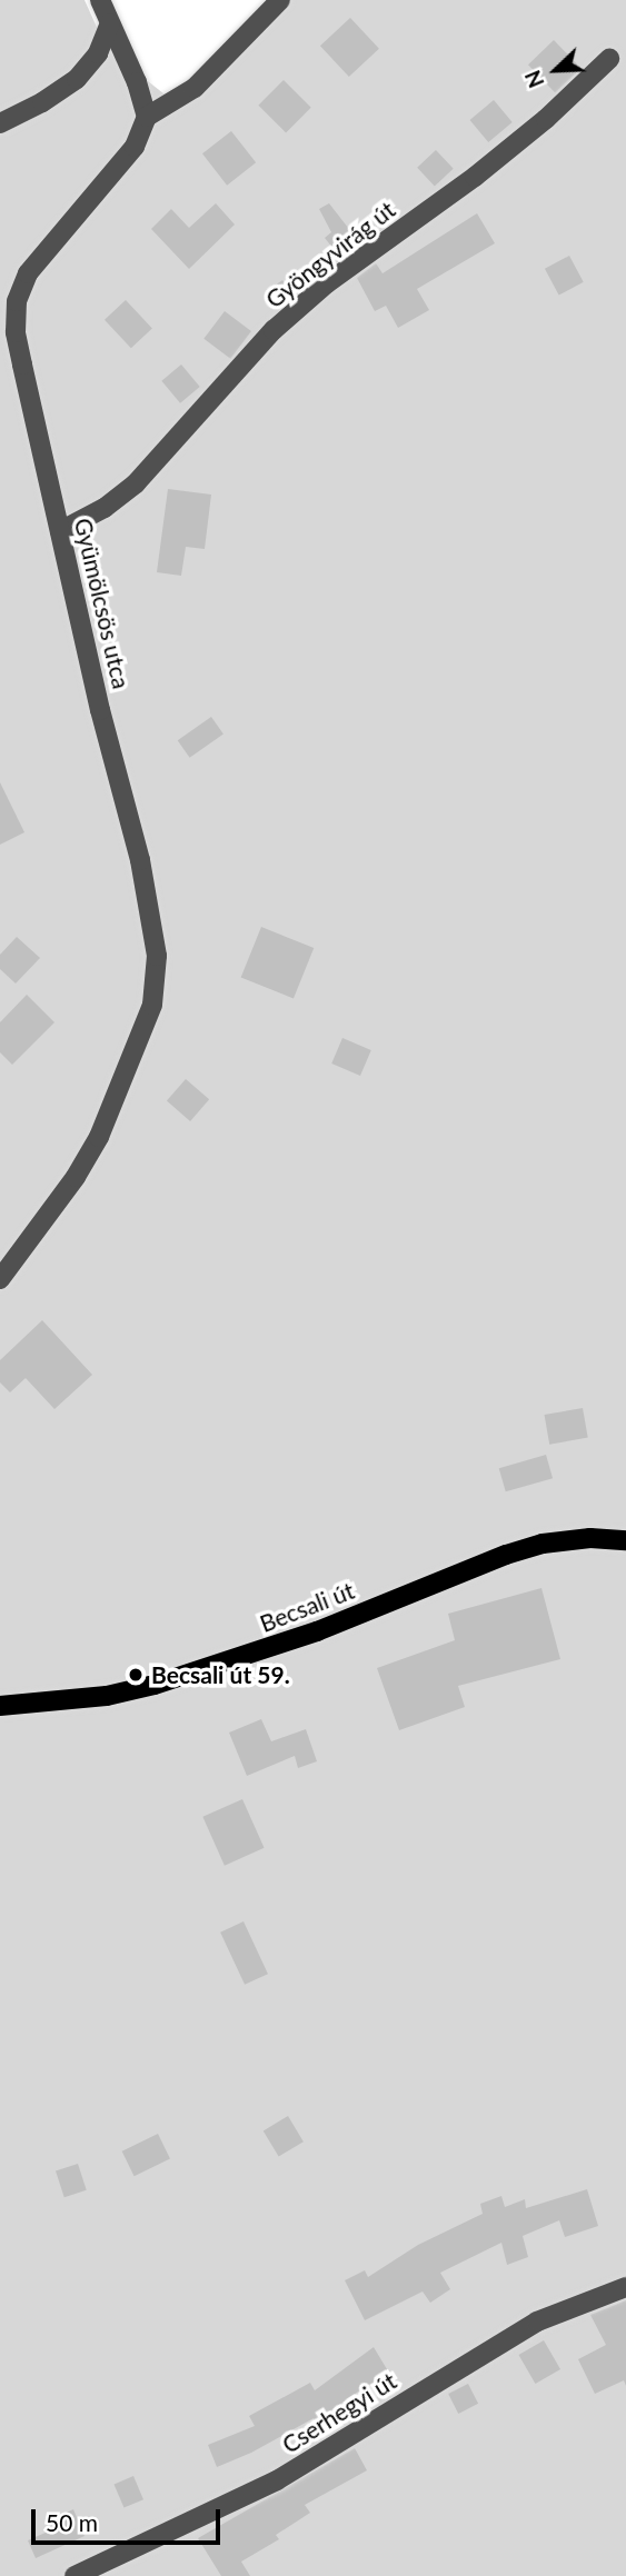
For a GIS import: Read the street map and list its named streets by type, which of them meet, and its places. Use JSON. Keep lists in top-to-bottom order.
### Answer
{
  "streets": {
    "main road": ["Becsali út"],
    "street": ["Gyöngyvirág út", "Gyümölcsös utca", "Cserhegyi út"]
  },
  "crossings": [
    ["Gyöngyvirág út", "Gyümölcsös utca"]
  ],
  "places": ["Becsali út 59."],
  "scale_bar": "50 m",
  "north": "bottom left"
}
